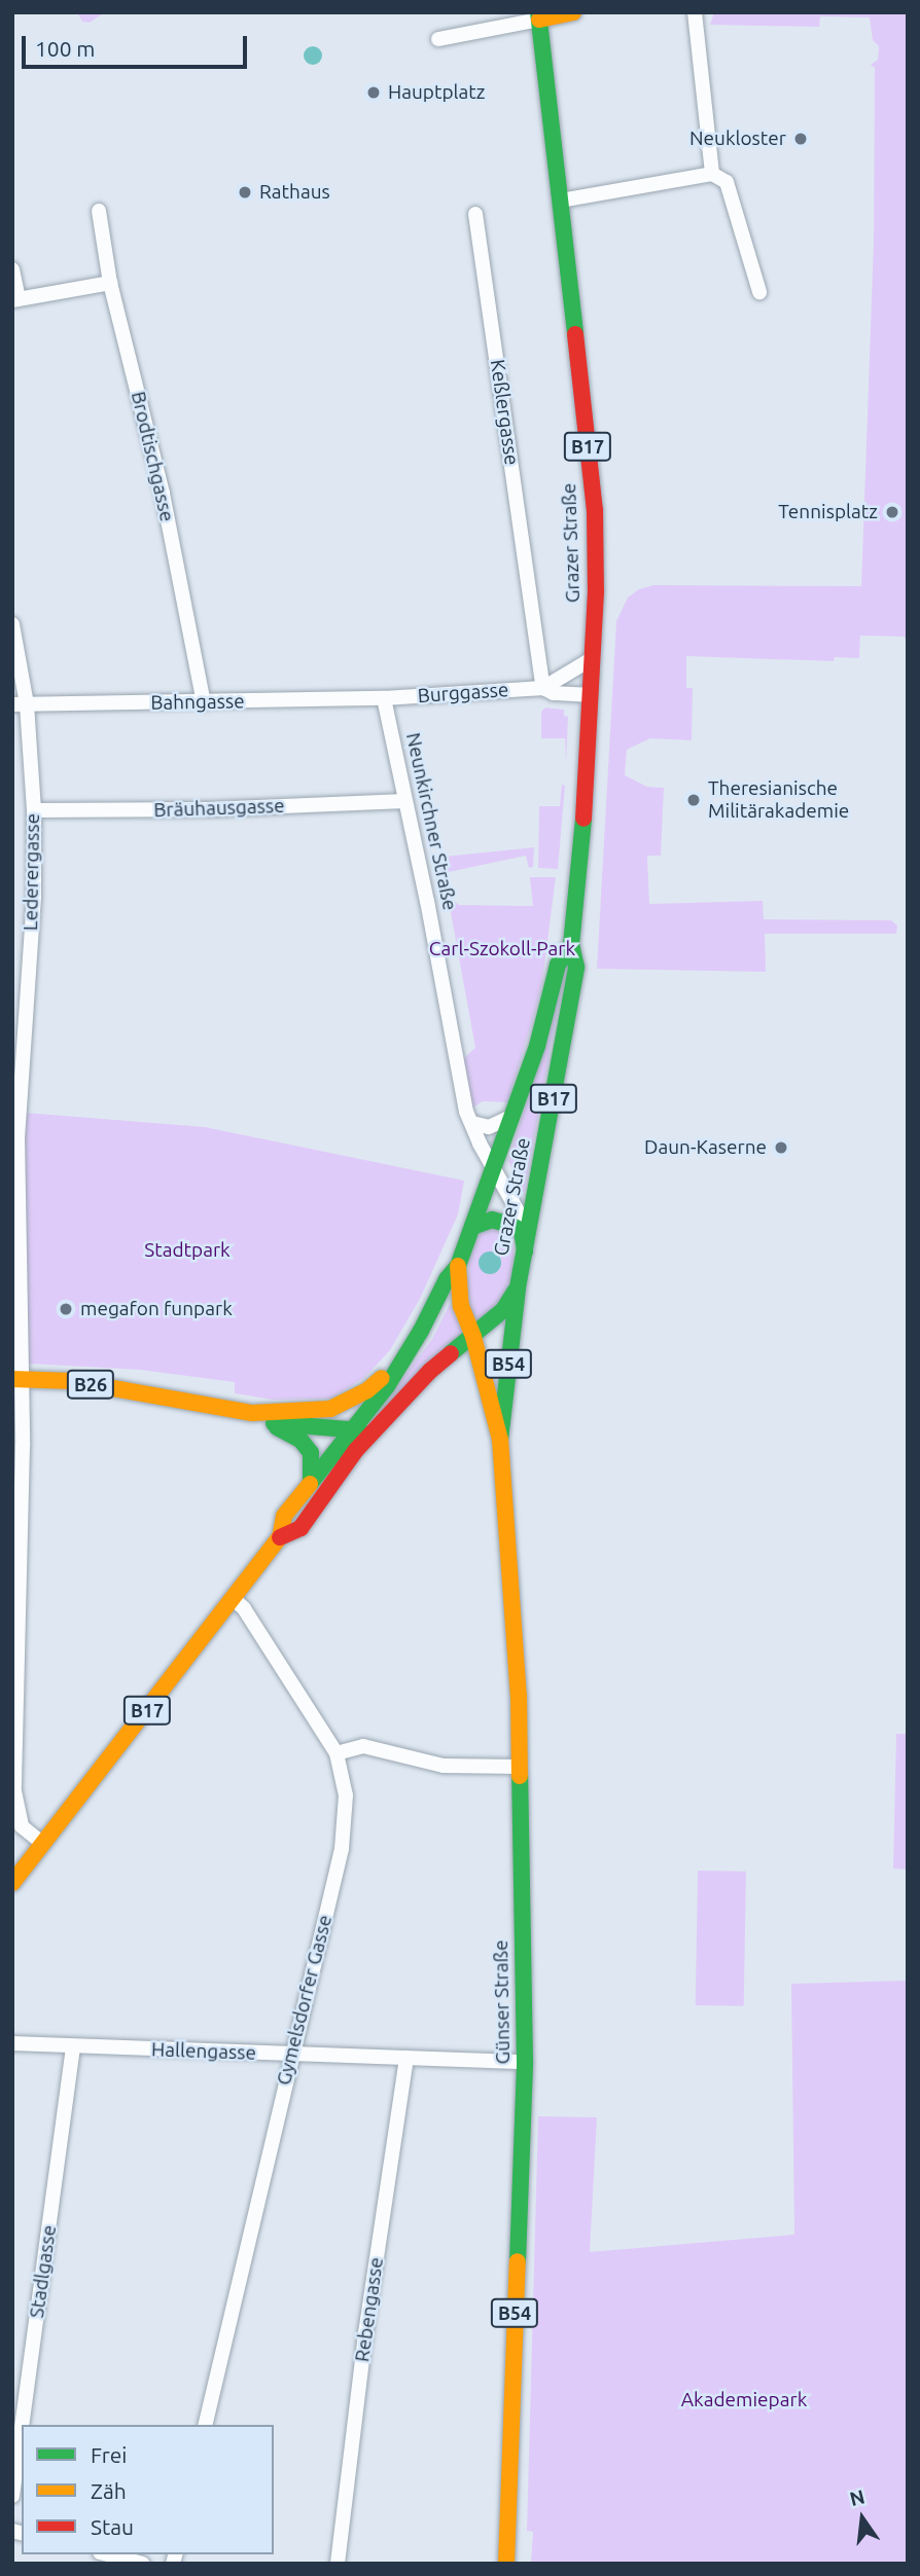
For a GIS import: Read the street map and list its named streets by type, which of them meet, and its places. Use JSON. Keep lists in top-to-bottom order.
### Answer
{
  "streets": {
    "main road": [
      "B17",
      "Grazer Straße",
      "B54",
      "B26",
      "Günser Straße"
    ],
    "street": [
      "Keßlergasse",
      "Brodtischgasse",
      "Burggasse",
      "Bahngasse",
      "Bräuhausgasse",
      "Neunkirchner Straße",
      "Lederergasse",
      "Gymelsdorfer Gasse",
      "Hallengasse",
      "Stadlgasse",
      "Rebengasse"
    ]
  },
  "crossings": [
    ["Keßlergasse", "Burggasse"],
    ["B17", "Grazer Straße"],
    ["B17", "Lederergasse"],
    ["B17", "B54"],
    ["B17", "B26"],
    ["B17", "Gymelsdorfer Gasse"],
    ["Brodtischgasse", "Bahngasse"],
    ["Grazer Straße", "Burggasse"],
    ["Grazer Straße", "Neunkirchner Straße"],
    ["Grazer Straße", "B54"],
    ["Burggasse", "Bahngasse"],
    ["Burggasse", "Neunkirchner Straße"],
    ["Bahngasse", "Neunkirchner Straße"],
    ["Bahngasse", "Lederergasse"],
    ["Bräuhausgasse", "Neunkirchner Straße"],
    ["Bräuhausgasse", "Lederergasse"],
    ["Lederergasse", "B26"],
    ["B54", "Günser Straße"],
    ["Gymelsdorfer Gasse", "Hallengasse"],
    ["Günser Straße", "Hallengasse"],
    ["Hallengasse", "Stadlgasse"],
    ["Hallengasse", "Rebengasse"]
  ],
  "parks": ["Carl-Szokoll-Park", "Stadtpark", "Akademiepark"],
  "places": [
    "Hauptplatz",
    "Neukloster",
    "Rathaus",
    "Tennisplatz",
    "Theresianische Militärakademie",
    "Daun-Kaserne",
    "megafon funpark"
  ],
  "legend": ["Frei", "Zäh", "Stau"],
  "scale_bar": "100 m",
  "north": "top"
}
